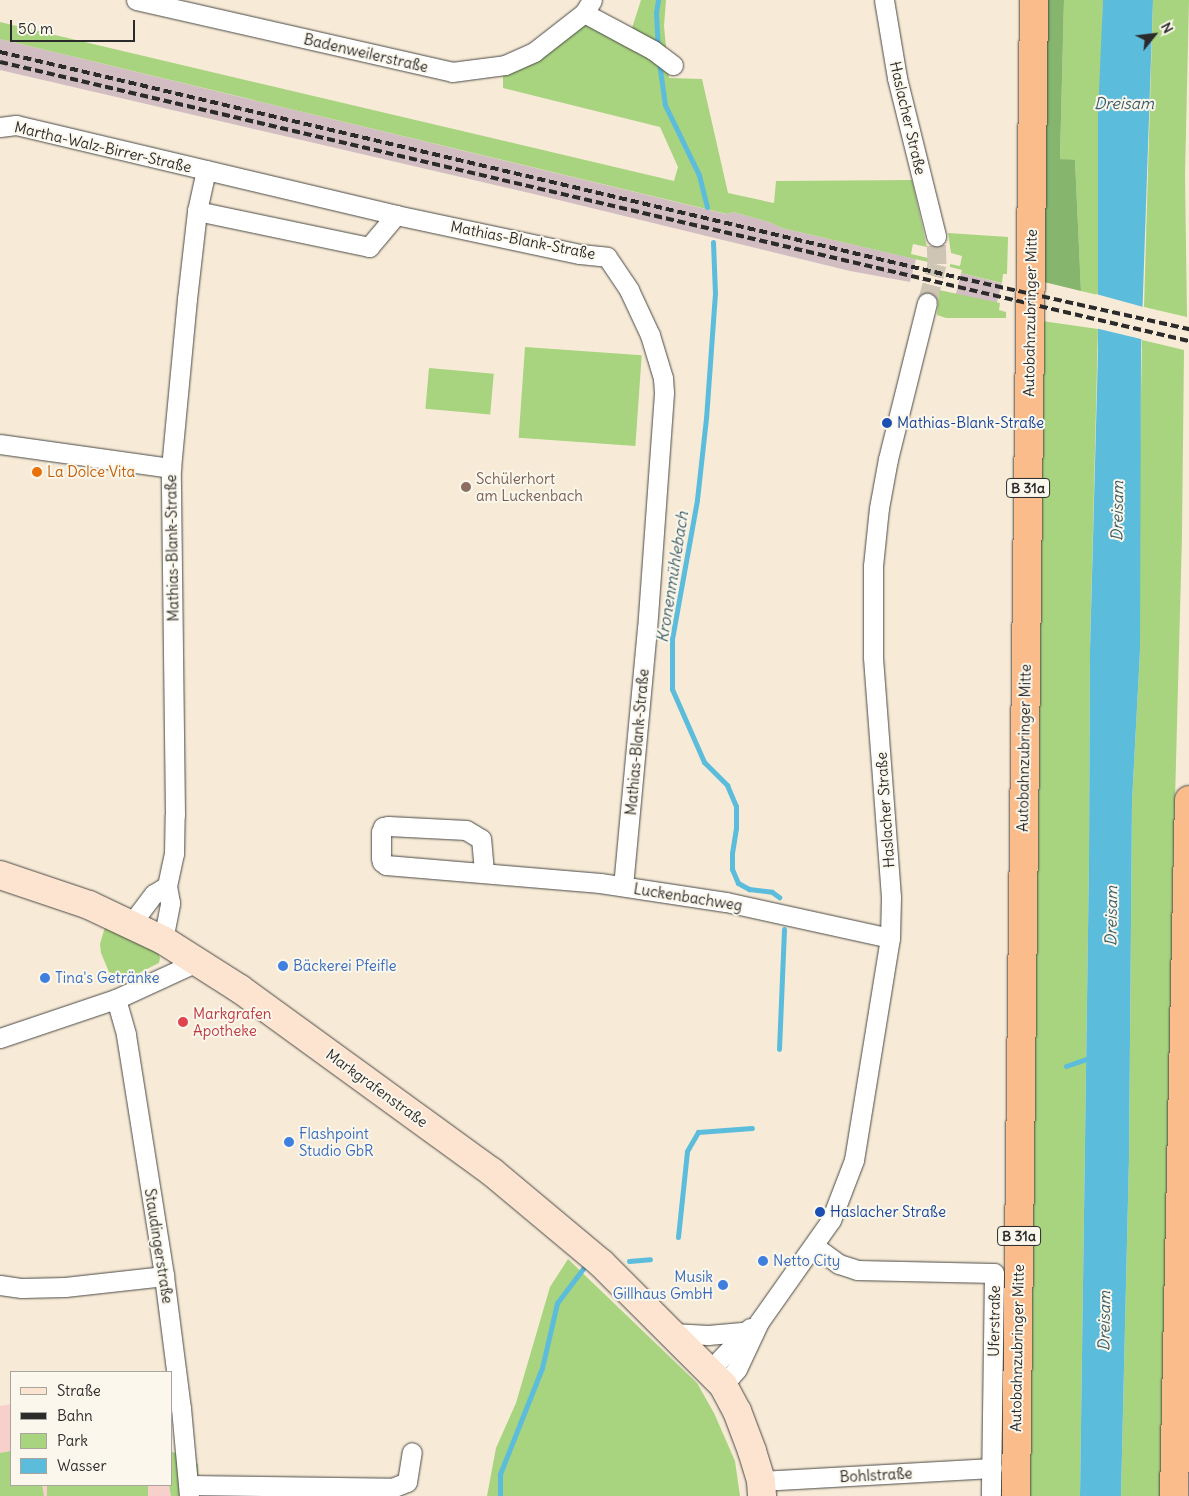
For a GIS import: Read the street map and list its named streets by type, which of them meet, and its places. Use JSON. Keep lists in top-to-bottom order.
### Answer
{
  "streets": {
    "highway": ["Autobahnzubringer Mitte", "B 31a"],
    "street": [
      "Badenweilerstraße",
      "Haslacher Straße",
      "Martha-Walz-Birrer-Straße",
      "Mathias-Blank-Straße",
      "Luckenbachweg",
      "Markgrafenstraße",
      "Staudingerstraße",
      "Uferstraße",
      "Bohlstraße"
    ]
  },
  "crossings": [
    ["Haslacher Straße", "Luckenbachweg"],
    ["Haslacher Straße", "Markgrafenstraße"],
    ["Haslacher Straße", "Uferstraße"],
    ["Martha-Walz-Birrer-Straße", "Mathias-Blank-Straße"],
    ["Mathias-Blank-Straße", "Luckenbachweg"],
    ["Mathias-Blank-Straße", "Markgrafenstraße"],
    ["Uferstraße", "Bohlstraße"]
  ],
  "water": ["Dreisam", "Kronenmühlebach"],
  "places": [
    "Mathias-Blank-Straße",
    "La Dolce Vita",
    "Schülerhort am Luckenbach",
    "Bäckerei Pfeifle",
    "Tina's Getränke",
    "Markgrafen Apotheke",
    "Flashpoint Studio GbR",
    "Haslacher Straße",
    "Netto City",
    "Musik Gillhaus GmbH"
  ],
  "legend": [
    "Straße",
    "Bahn",
    "Park",
    "Wasser"
  ],
  "scale_bar": "50 m",
  "north": "top right"
}
